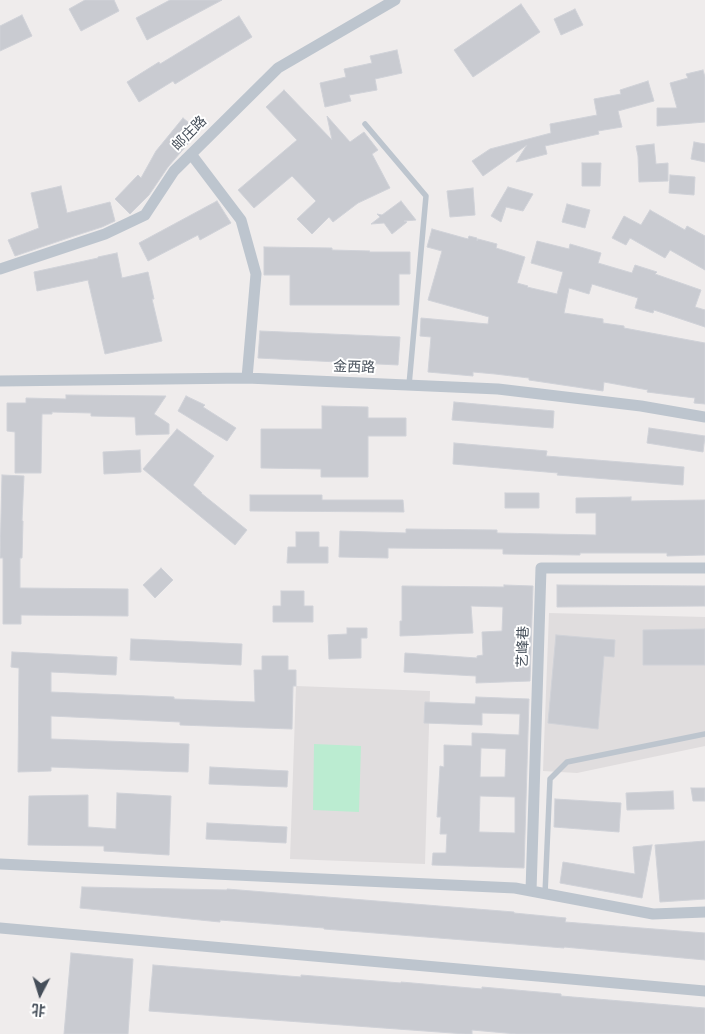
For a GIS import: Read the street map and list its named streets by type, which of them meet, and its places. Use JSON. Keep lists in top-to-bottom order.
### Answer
{
  "streets": {
    "street": ["邮庄路", "金西路", "艺峰巷"]
  },
  "north": "bottom"
}
